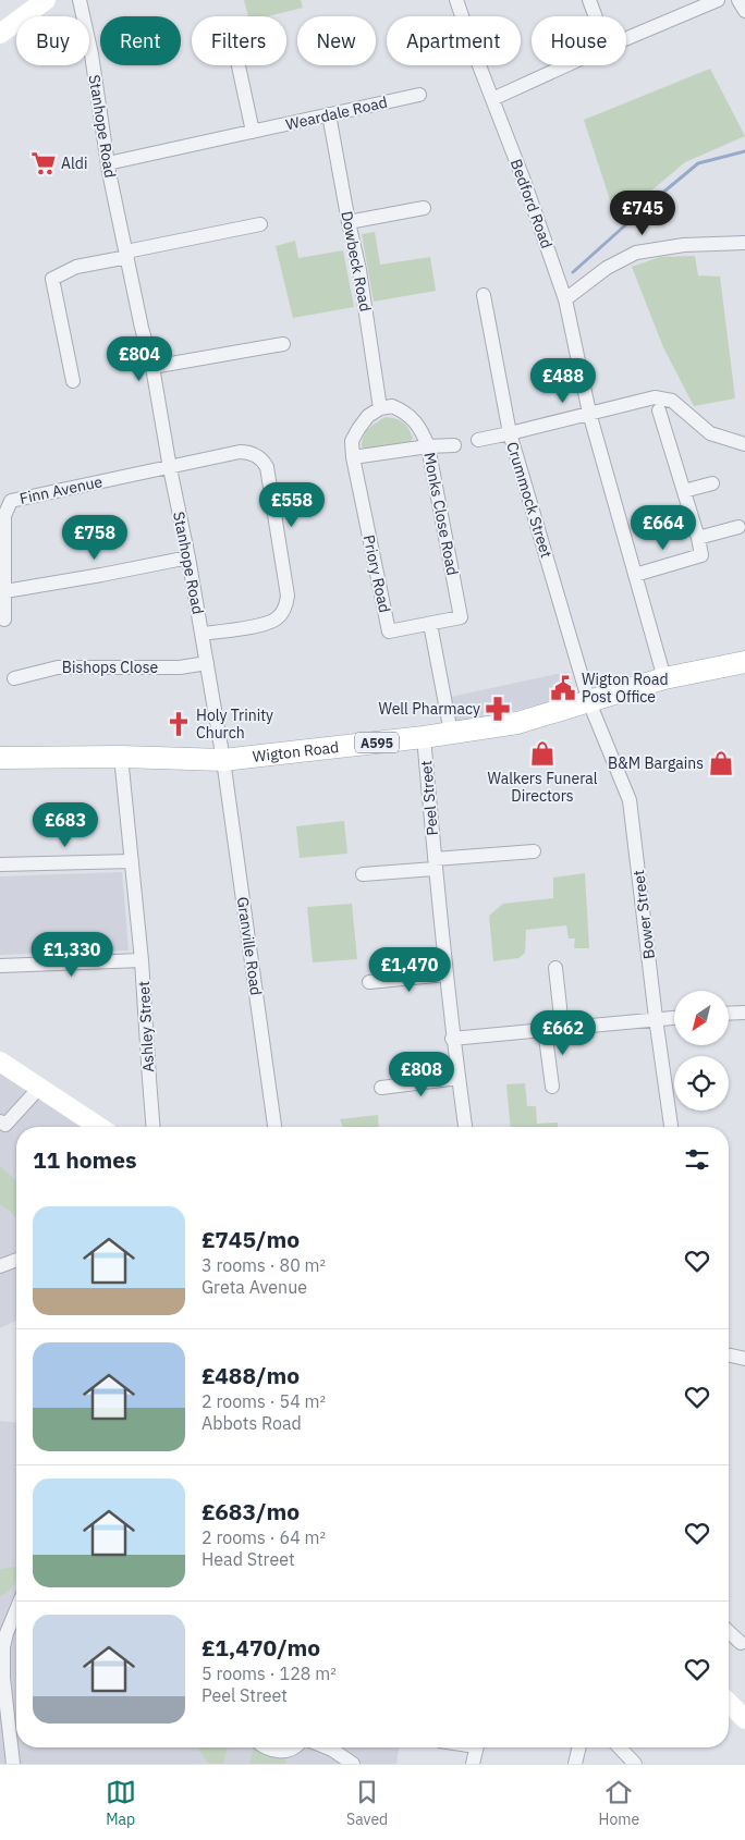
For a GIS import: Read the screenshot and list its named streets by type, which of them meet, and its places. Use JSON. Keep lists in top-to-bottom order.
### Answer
{
  "streets": {
    "main road": ["A595", "Wigton Road"],
    "street": [
      "Weardale Road",
      "Stanhope Road",
      "Bedford Road",
      "Dowbeck Road",
      "Finn Avenue",
      "Crummock Street",
      "Monks Close Road",
      "Priory Road",
      "Bishops Close",
      "Peel Street",
      "Bower Street",
      "Granville Road",
      "Ashley Street"
    ]
  },
  "crossings": [
    ["Weardale Road", "Stanhope Road"],
    ["Weardale Road", "Dowbeck Road"],
    ["Stanhope Road", "Finn Avenue"],
    ["Stanhope Road", "Bishops Close"],
    ["Stanhope Road", "Wigton Road"],
    ["Stanhope Road", "Granville Road"],
    ["Bedford Road", "Wigton Road"],
    ["Dowbeck Road", "Monks Close Road"],
    ["Dowbeck Road", "Priory Road"],
    ["Crummock Street", "Wigton Road"],
    ["Crummock Street", "Bower Street"],
    ["Monks Close Road", "Priory Road"],
    ["Wigton Road", "Peel Street"],
    ["Wigton Road", "Bower Street"],
    ["Wigton Road", "Granville Road"],
    ["Wigton Road", "Ashley Street"]
  ],
  "places": {
    "supermarket": ["Aldi"],
    "public building": ["Wigton Road Post Office"],
    "pharmacy": ["Well Pharmacy"],
    "church": ["Holy Trinity Church"],
    "shop": ["Walkers Funeral Directors", "B&M Bargains"]
  },
  "north": "bottom left",
  "page": {
    "chip": [
      "Buy",
      "Rent",
      "Filters",
      "New",
      "Apartment",
      "House"
    ],
    "price": [
      "£745",
      "£804",
      "£488",
      "£558",
      "£664",
      "£758",
      "£683",
      "£1,330",
      "£1,470",
      "£662",
      "£808"
    ],
    "heading": "11 homes",
    "list": [
      {
        "name": "£745/mo",
        "note": "3 rooms · 80 m² · Greta Avenue"
      },
      {
        "name": "£488/mo",
        "note": "2 rooms · 54 m² · Abbots Road"
      },
      {
        "name": "£683/mo",
        "note": "2 rooms · 64 m² · Head Street"
      },
      {
        "name": "£1,470/mo",
        "note": "5 rooms · 128 m² · Peel Street"
      }
    ],
    "tabs": ["Map", "Saved", "Home"]
  }
}
